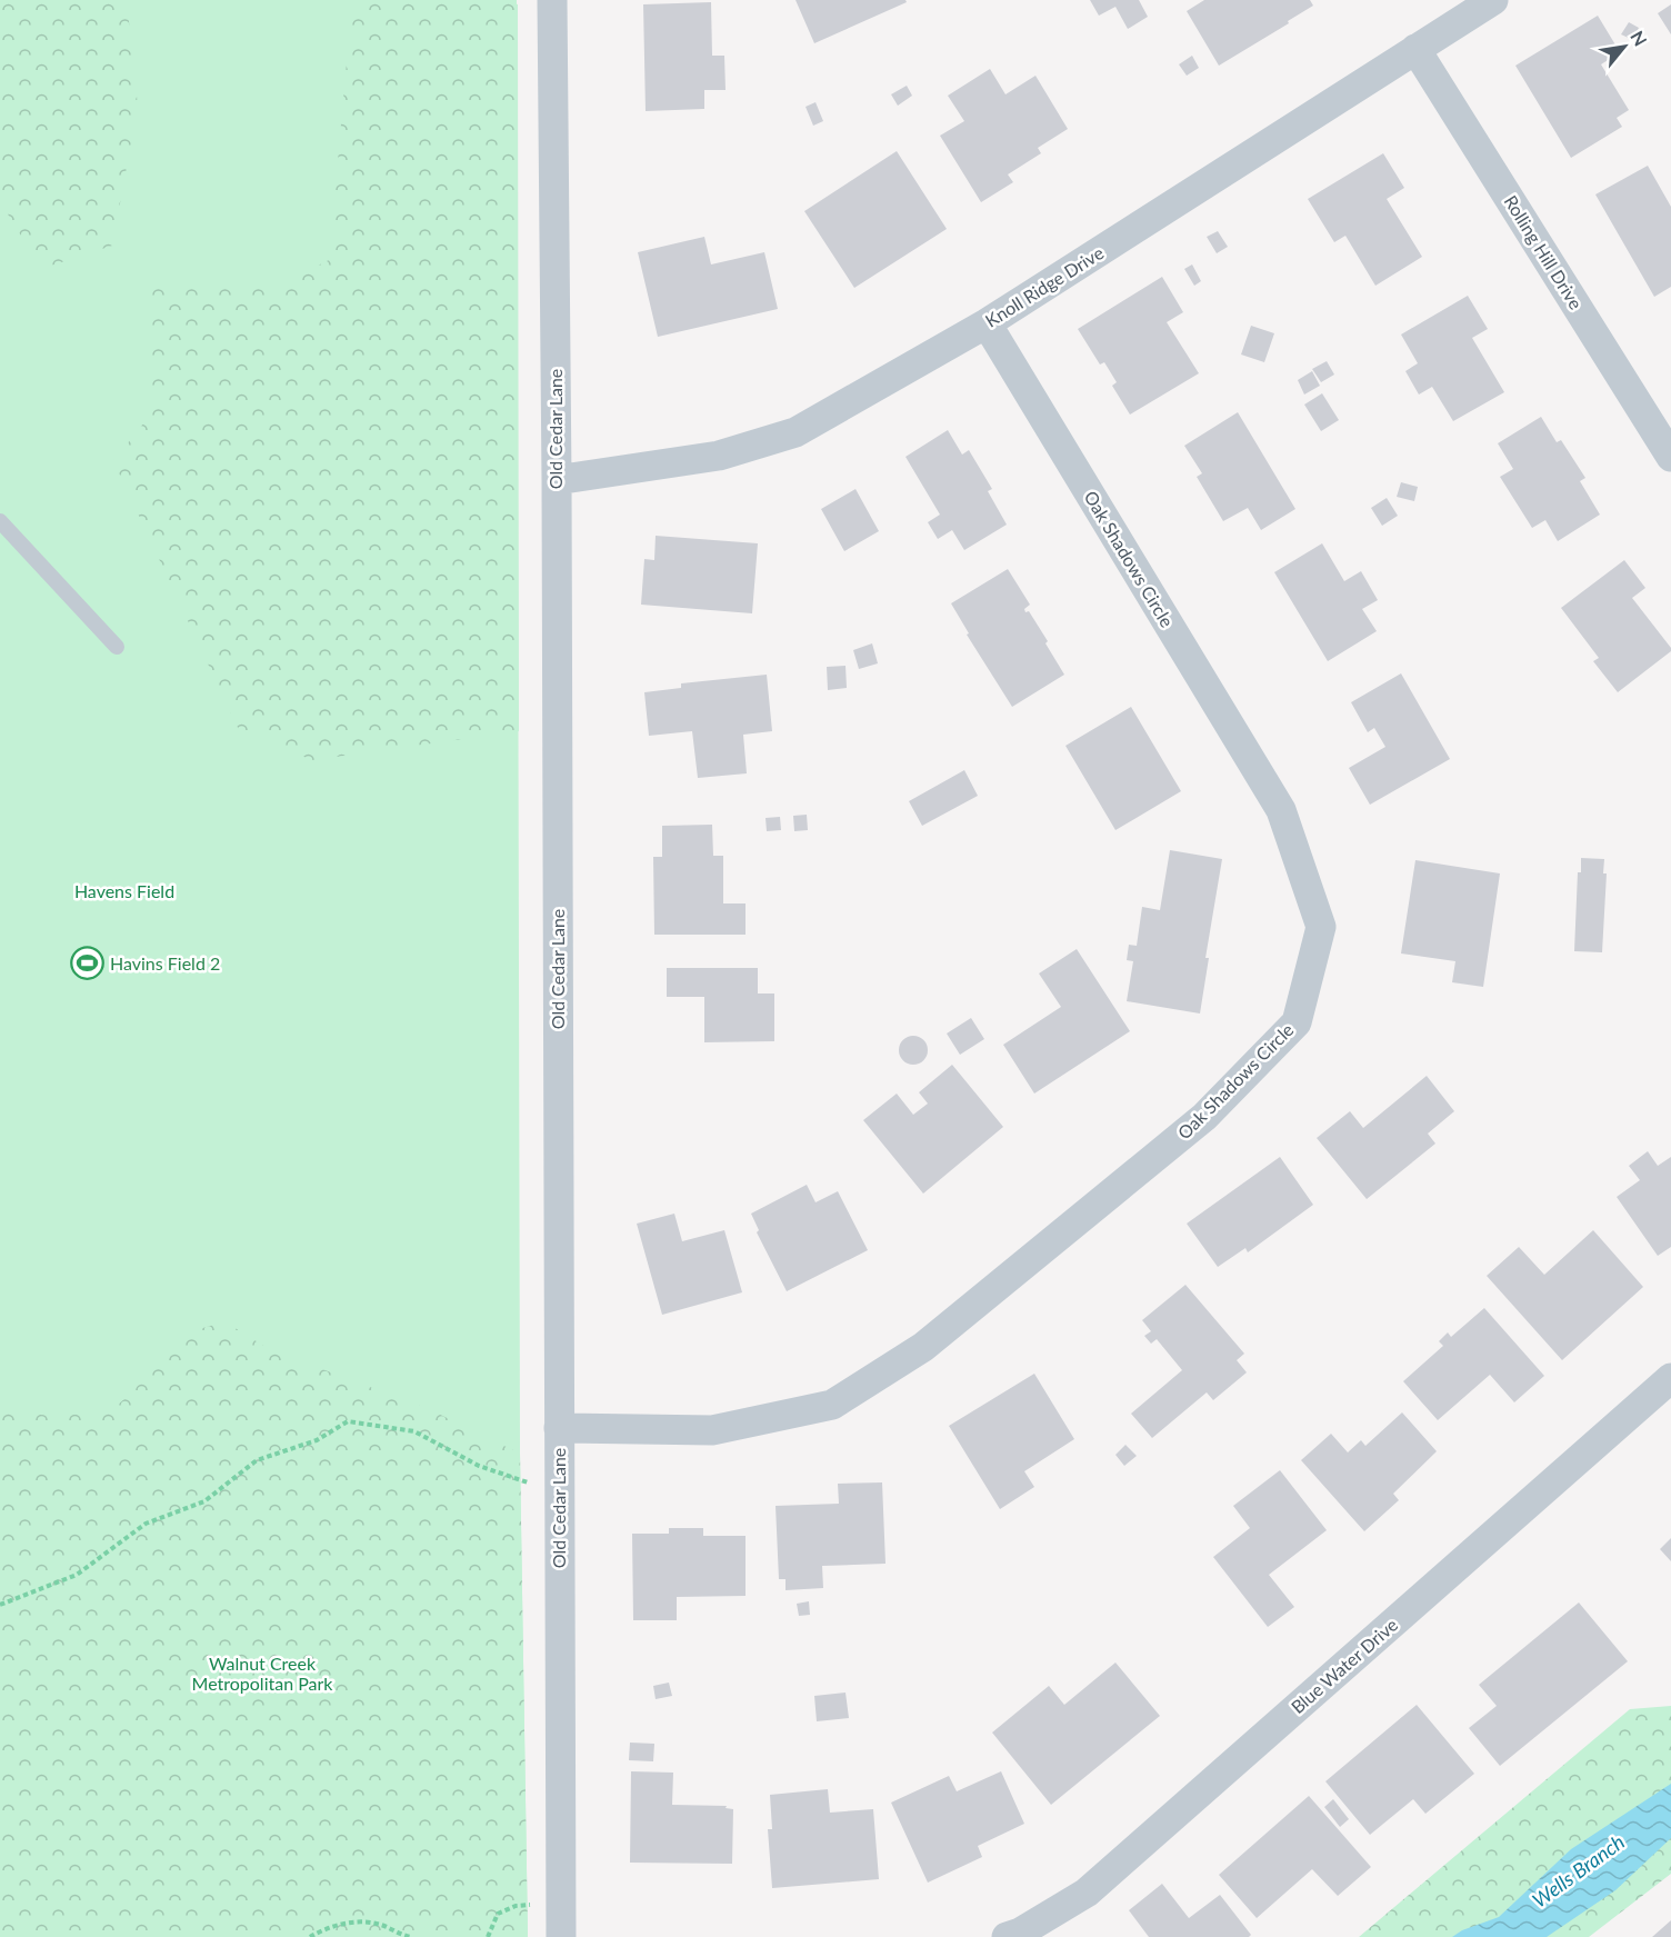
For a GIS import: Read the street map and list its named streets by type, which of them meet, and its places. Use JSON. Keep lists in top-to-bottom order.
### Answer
{
  "streets": {
    "street": [
      "Rolling Hill Drive",
      "Knoll Ridge Drive",
      "Old Cedar Lane",
      "Oak Shadows Circle",
      "Blue Water Drive"
    ]
  },
  "crossings": [
    ["Rolling Hill Drive", "Knoll Ridge Drive"],
    ["Knoll Ridge Drive", "Old Cedar Lane"],
    ["Knoll Ridge Drive", "Oak Shadows Circle"],
    ["Old Cedar Lane", "Oak Shadows Circle"]
  ],
  "water": ["Wells Branch"],
  "parks": ["Havens Field", "Walnut Creek Metropolitan Park"],
  "places": {
    "sports": ["Havins Field 2"]
  },
  "north": "top right"
}
